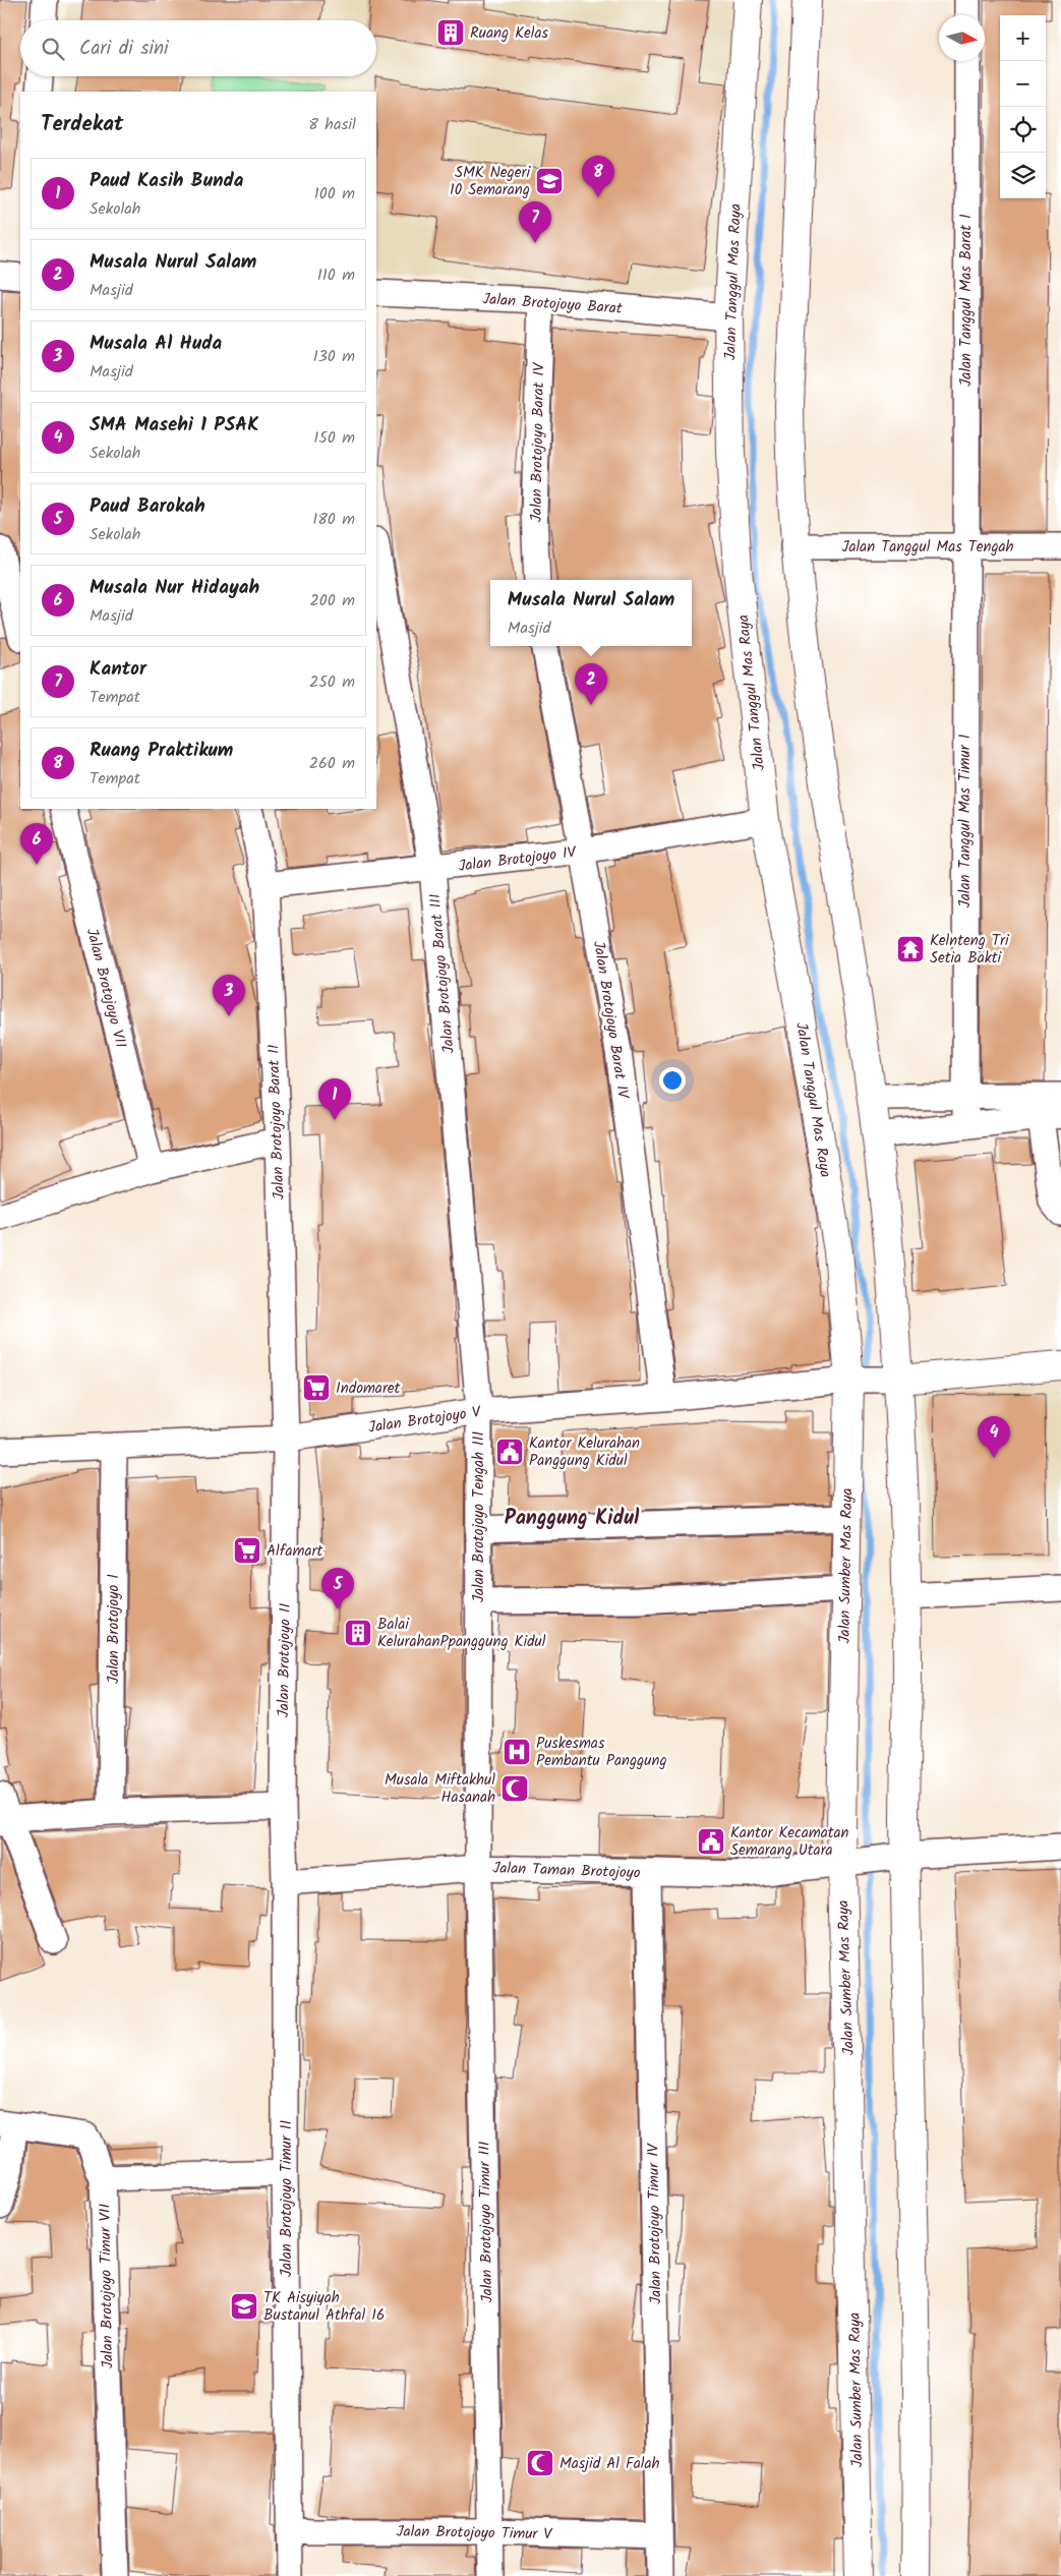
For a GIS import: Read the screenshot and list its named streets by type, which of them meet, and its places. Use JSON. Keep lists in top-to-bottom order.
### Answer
{
  "streets": {
    "street": [
      "Jalan Tanggul Mas Raya",
      "Jalan Tanggul Mas Barat I",
      "Jalan Brotojoyo Barat",
      "Jalan Brotojoyo Barat IV",
      "Jalan Tanggul Mas Tengah",
      "Jalan Tanggul Mas Timur I",
      "Jalan Brotojoyo IV",
      "Jalan Brotojoyo Barat III",
      "Jalan Brotojoyo VII",
      "Jalan Brotojoyo Barat II",
      "Jalan Brotojoyo V",
      "Jalan Brotojoyo Tengah III",
      "Jalan Sumber Mas Raya",
      "Jalan Brotojoyo I",
      "Jalan Brotojoyo II",
      "Jalan Taman Brotojoyo",
      "Jalan Brotojoyo Timur II",
      "Jalan Brotojoyo Timur III",
      "Jalan Brotojoyo Timur IV",
      "Jalan Brotojoyo Timur VII",
      "Jalan Brotojoyo Timur V"
    ]
  },
  "crossings": [
    ["Jalan Tanggul Mas Raya", "Jalan Brotojoyo Barat"],
    ["Jalan Tanggul Mas Raya", "Jalan Brotojoyo IV"],
    ["Jalan Tanggul Mas Raya", "Jalan Brotojoyo V"],
    ["Jalan Tanggul Mas Raya", "Jalan Sumber Mas Raya"],
    ["Jalan Tanggul Mas Barat I", "Jalan Tanggul Mas Tengah"],
    ["Jalan Tanggul Mas Barat I", "Jalan Tanggul Mas Timur I"],
    ["Jalan Brotojoyo Barat", "Jalan Brotojoyo Barat IV"],
    ["Jalan Brotojoyo Barat IV", "Jalan Brotojoyo IV"],
    ["Jalan Brotojoyo Barat IV", "Jalan Brotojoyo V"],
    ["Jalan Tanggul Mas Tengah", "Jalan Tanggul Mas Timur I"],
    ["Jalan Brotojoyo IV", "Jalan Brotojoyo Barat III"],
    ["Jalan Brotojoyo IV", "Jalan Brotojoyo Barat II"],
    ["Jalan Brotojoyo Barat III", "Jalan Brotojoyo V"],
    ["Jalan Brotojoyo Barat III", "Jalan Brotojoyo Tengah III"],
    ["Jalan Brotojoyo Barat II", "Jalan Brotojoyo V"],
    ["Jalan Brotojoyo Barat II", "Jalan Brotojoyo II"],
    ["Jalan Brotojoyo V", "Jalan Brotojoyo Tengah III"],
    ["Jalan Brotojoyo V", "Jalan Sumber Mas Raya"],
    ["Jalan Brotojoyo V", "Jalan Brotojoyo I"],
    ["Jalan Brotojoyo V", "Jalan Brotojoyo II"],
    ["Jalan Brotojoyo Tengah III", "Jalan Taman Brotojoyo"],
    ["Jalan Brotojoyo Tengah III", "Jalan Brotojoyo Timur III"],
    ["Jalan Sumber Mas Raya", "Jalan Taman Brotojoyo"],
    ["Jalan Brotojoyo II", "Jalan Taman Brotojoyo"],
    ["Jalan Brotojoyo II", "Jalan Brotojoyo Timur II"],
    ["Jalan Taman Brotojoyo", "Jalan Brotojoyo Timur II"],
    ["Jalan Taman Brotojoyo", "Jalan Brotojoyo Timur III"],
    ["Jalan Taman Brotojoyo", "Jalan Brotojoyo Timur IV"],
    ["Jalan Brotojoyo Timur II", "Jalan Brotojoyo Timur V"],
    ["Jalan Brotojoyo Timur III", "Jalan Brotojoyo Timur V"],
    ["Jalan Brotojoyo Timur IV", "Jalan Brotojoyo Timur V"]
  ],
  "districts": ["Panggung Kidul"],
  "places": {
    "building": ["Ruang Kelas", "Balai KelurahanPpanggung Kidul"],
    "school or university": ["SMK Negeri 10 Semarang", "TK Aisyiyah Bustanul Athfal 16"],
    "temple": ["Kelnteng Tri Setia Bakti"],
    "supermarket": ["Indomaret", "Alfamart"],
    "public building": ["Kantor Kelurahan Panggung Kidul", "Kantor Kecamatan Semarang Utara"],
    "hospital": ["Puskesmas Pembantu Panggung"],
    "mosque": ["Musala Miftakhul Hasanah", "Masjid Al Falah"]
  },
  "north": "right",
  "page": {
    "map_buttons": ["+", "−"],
    "search": "Cari di sini",
    "heading": ["Terdekat", "8 hasil"],
    "pins": [
      "8",
      "7",
      "2",
      "6",
      "3",
      "1",
      "4",
      "5"
    ],
    "list": [
      {
        "mark": "1",
        "name": "Paud Kasih Bunda",
        "note": "Sekolah",
        "value": "100 m"
      },
      {
        "mark": "2",
        "name": "Musala Nurul Salam",
        "note": "Masjid",
        "value": "110 m"
      },
      {
        "mark": "3",
        "name": "Musala Al Huda",
        "note": "Masjid",
        "value": "130 m"
      },
      {
        "mark": "4",
        "name": "SMA Masehi 1 PSAK",
        "note": "Sekolah",
        "value": "150 m"
      },
      {
        "mark": "5",
        "name": "Paud Barokah",
        "note": "Sekolah",
        "value": "180 m"
      },
      {
        "mark": "6",
        "name": "Musala Nur Hidayah",
        "note": "Masjid",
        "value": "200 m"
      },
      {
        "mark": "7",
        "name": "Kantor",
        "note": "Tempat",
        "value": "250 m"
      },
      {
        "mark": "8",
        "name": "Ruang Praktikum",
        "note": "Tempat",
        "value": "260 m"
      }
    ],
    "popup": ["Musala Nurul Salam", "Masjid"]
  }
}
